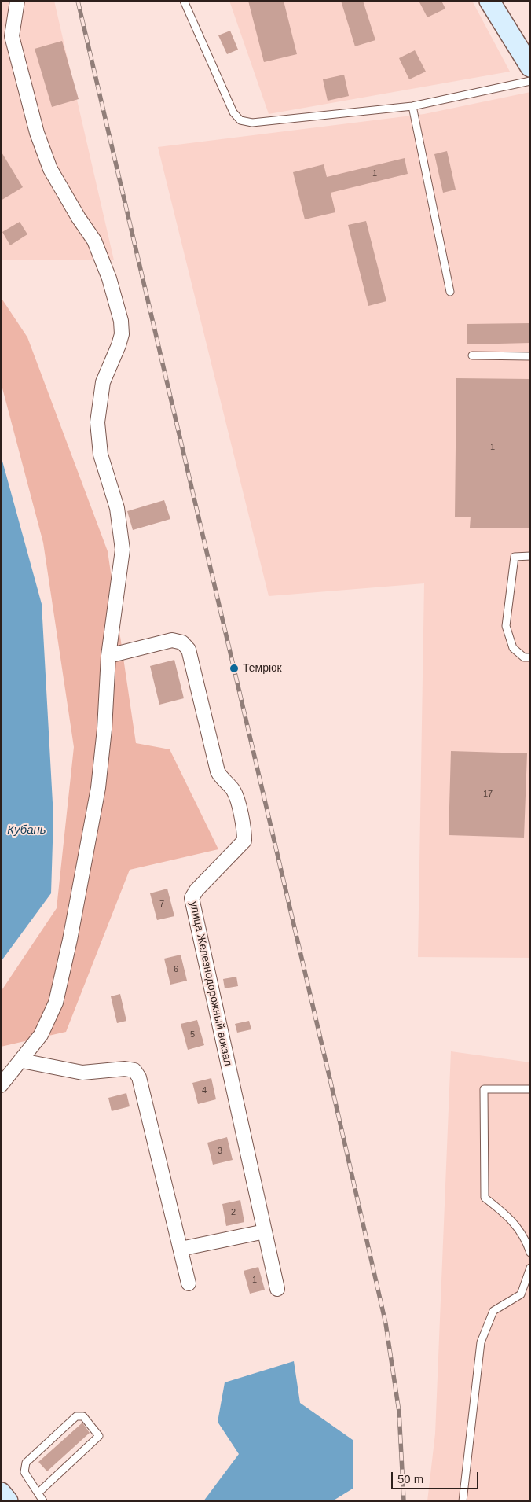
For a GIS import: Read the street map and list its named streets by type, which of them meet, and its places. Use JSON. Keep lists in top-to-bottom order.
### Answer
{
  "streets": {
    "street": ["улица Железнодорожный вокзал"]
  },
  "water": ["Кубань"],
  "places": ["Темрюк"],
  "house_numbers": [
    "1",
    "1",
    "17",
    "7",
    "6",
    "5",
    "4",
    "3",
    "2",
    "1"
  ],
  "scale_bar": "50 m"
}
